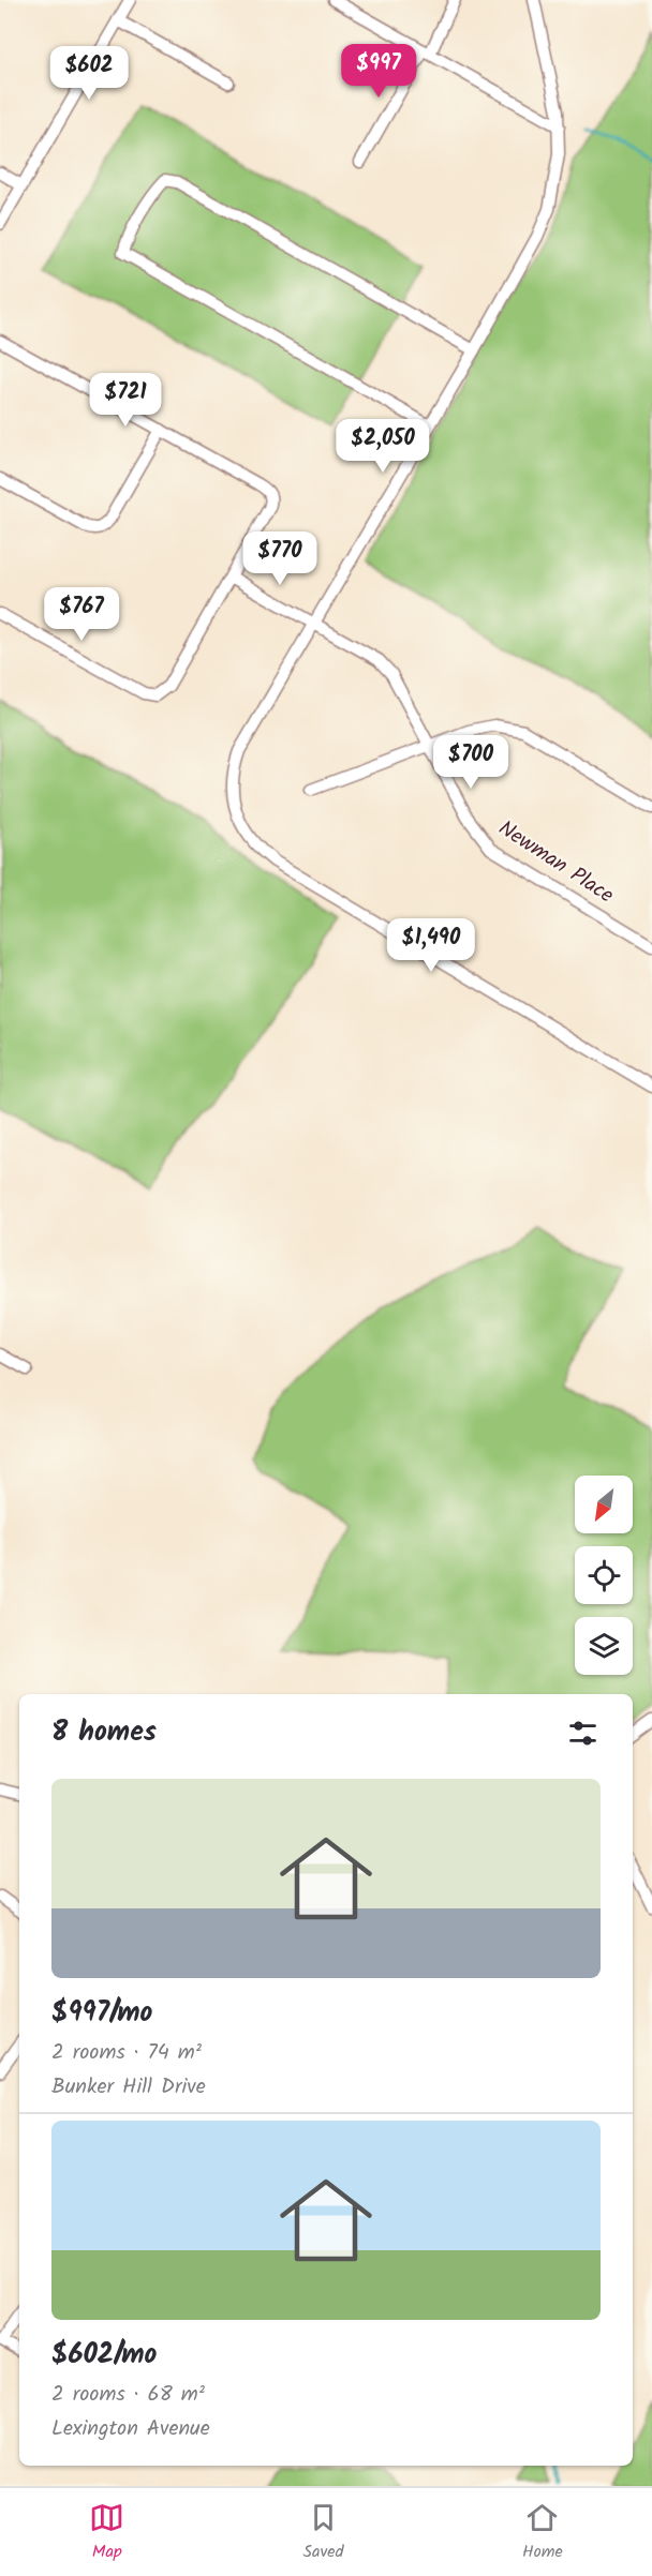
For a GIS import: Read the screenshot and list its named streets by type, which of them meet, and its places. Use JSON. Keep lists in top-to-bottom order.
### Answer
{
  "streets": {
    "street": ["Newman Place"]
  },
  "north": "bottom left",
  "page": {
    "price": [
      "$997",
      "$602",
      "$721",
      "$2,050",
      "$770",
      "$767",
      "$700",
      "$1,490"
    ],
    "heading": "8 homes",
    "list": [
      {
        "name": "$997/mo",
        "note": "2 rooms · 74 m² · Bunker Hill Drive"
      },
      {
        "name": "$602/mo",
        "note": "2 rooms · 68 m² · Lexington Avenue"
      }
    ],
    "tabs": ["Map", "Saved", "Home"]
  }
}
